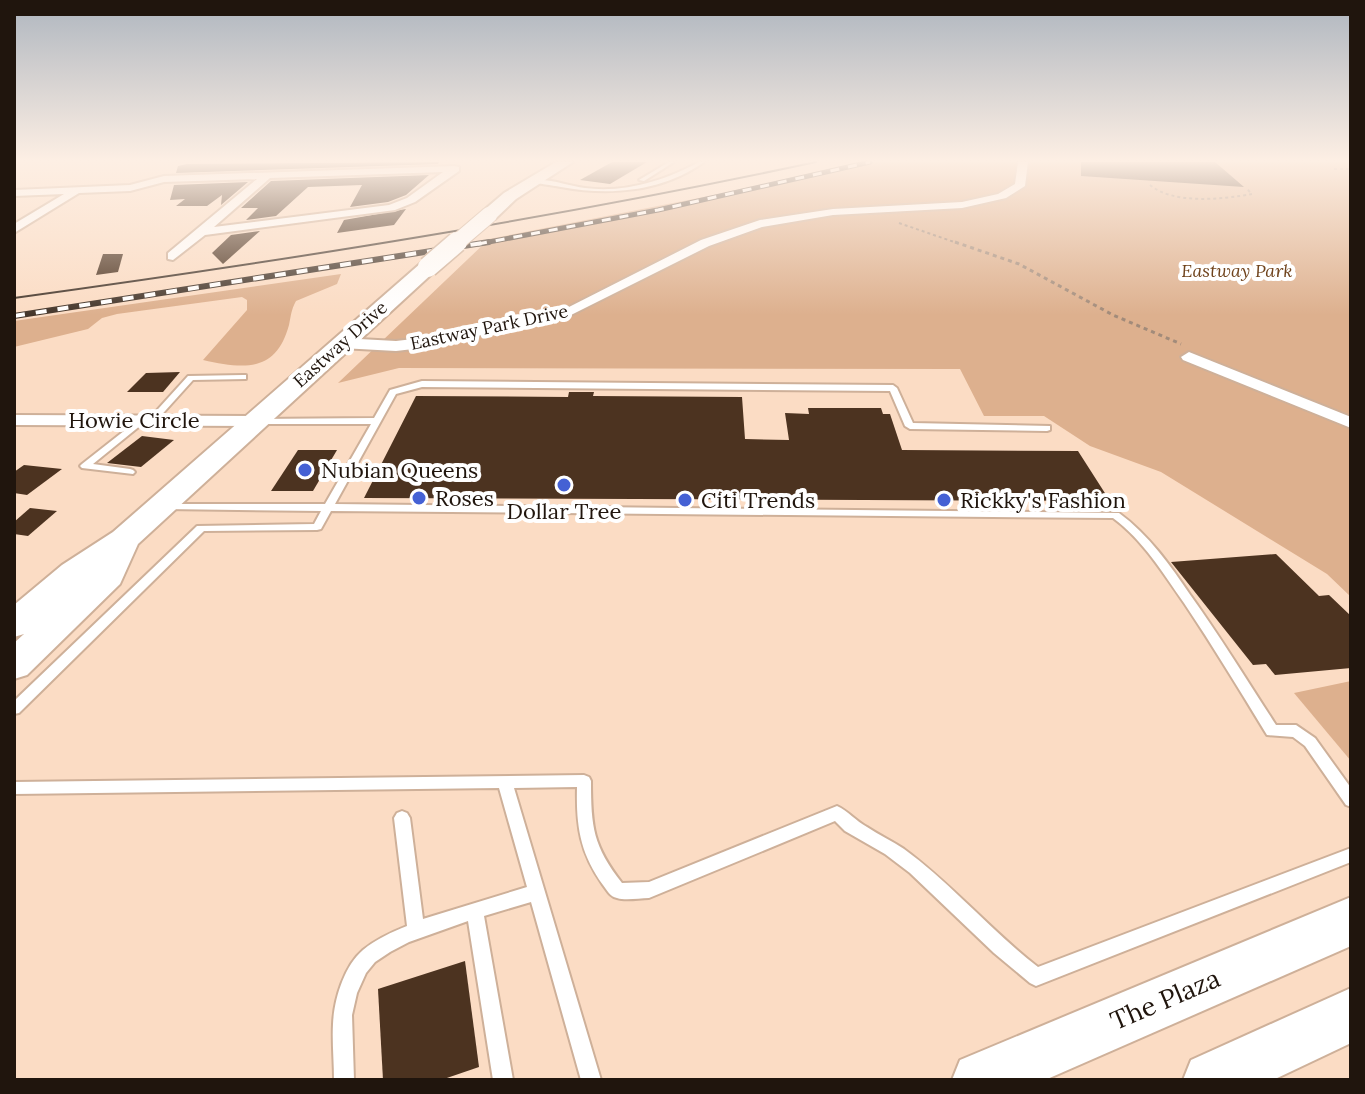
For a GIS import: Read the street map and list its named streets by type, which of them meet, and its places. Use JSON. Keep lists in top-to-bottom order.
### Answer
{
  "streets": {
    "main road": ["Eastway Drive", "The Plaza"],
    "street": ["Eastway Park Drive", "Howie Circle"]
  },
  "crossings": [
    ["Eastway Park Drive", "Eastway Drive"],
    ["Eastway Drive", "Howie Circle"]
  ],
  "parks": ["Eastway Park"],
  "places": [
    "Nubian Queens",
    "Dollar Tree",
    "Roses",
    "Citi Trends",
    "Rickky's Fashion"
  ]
}
